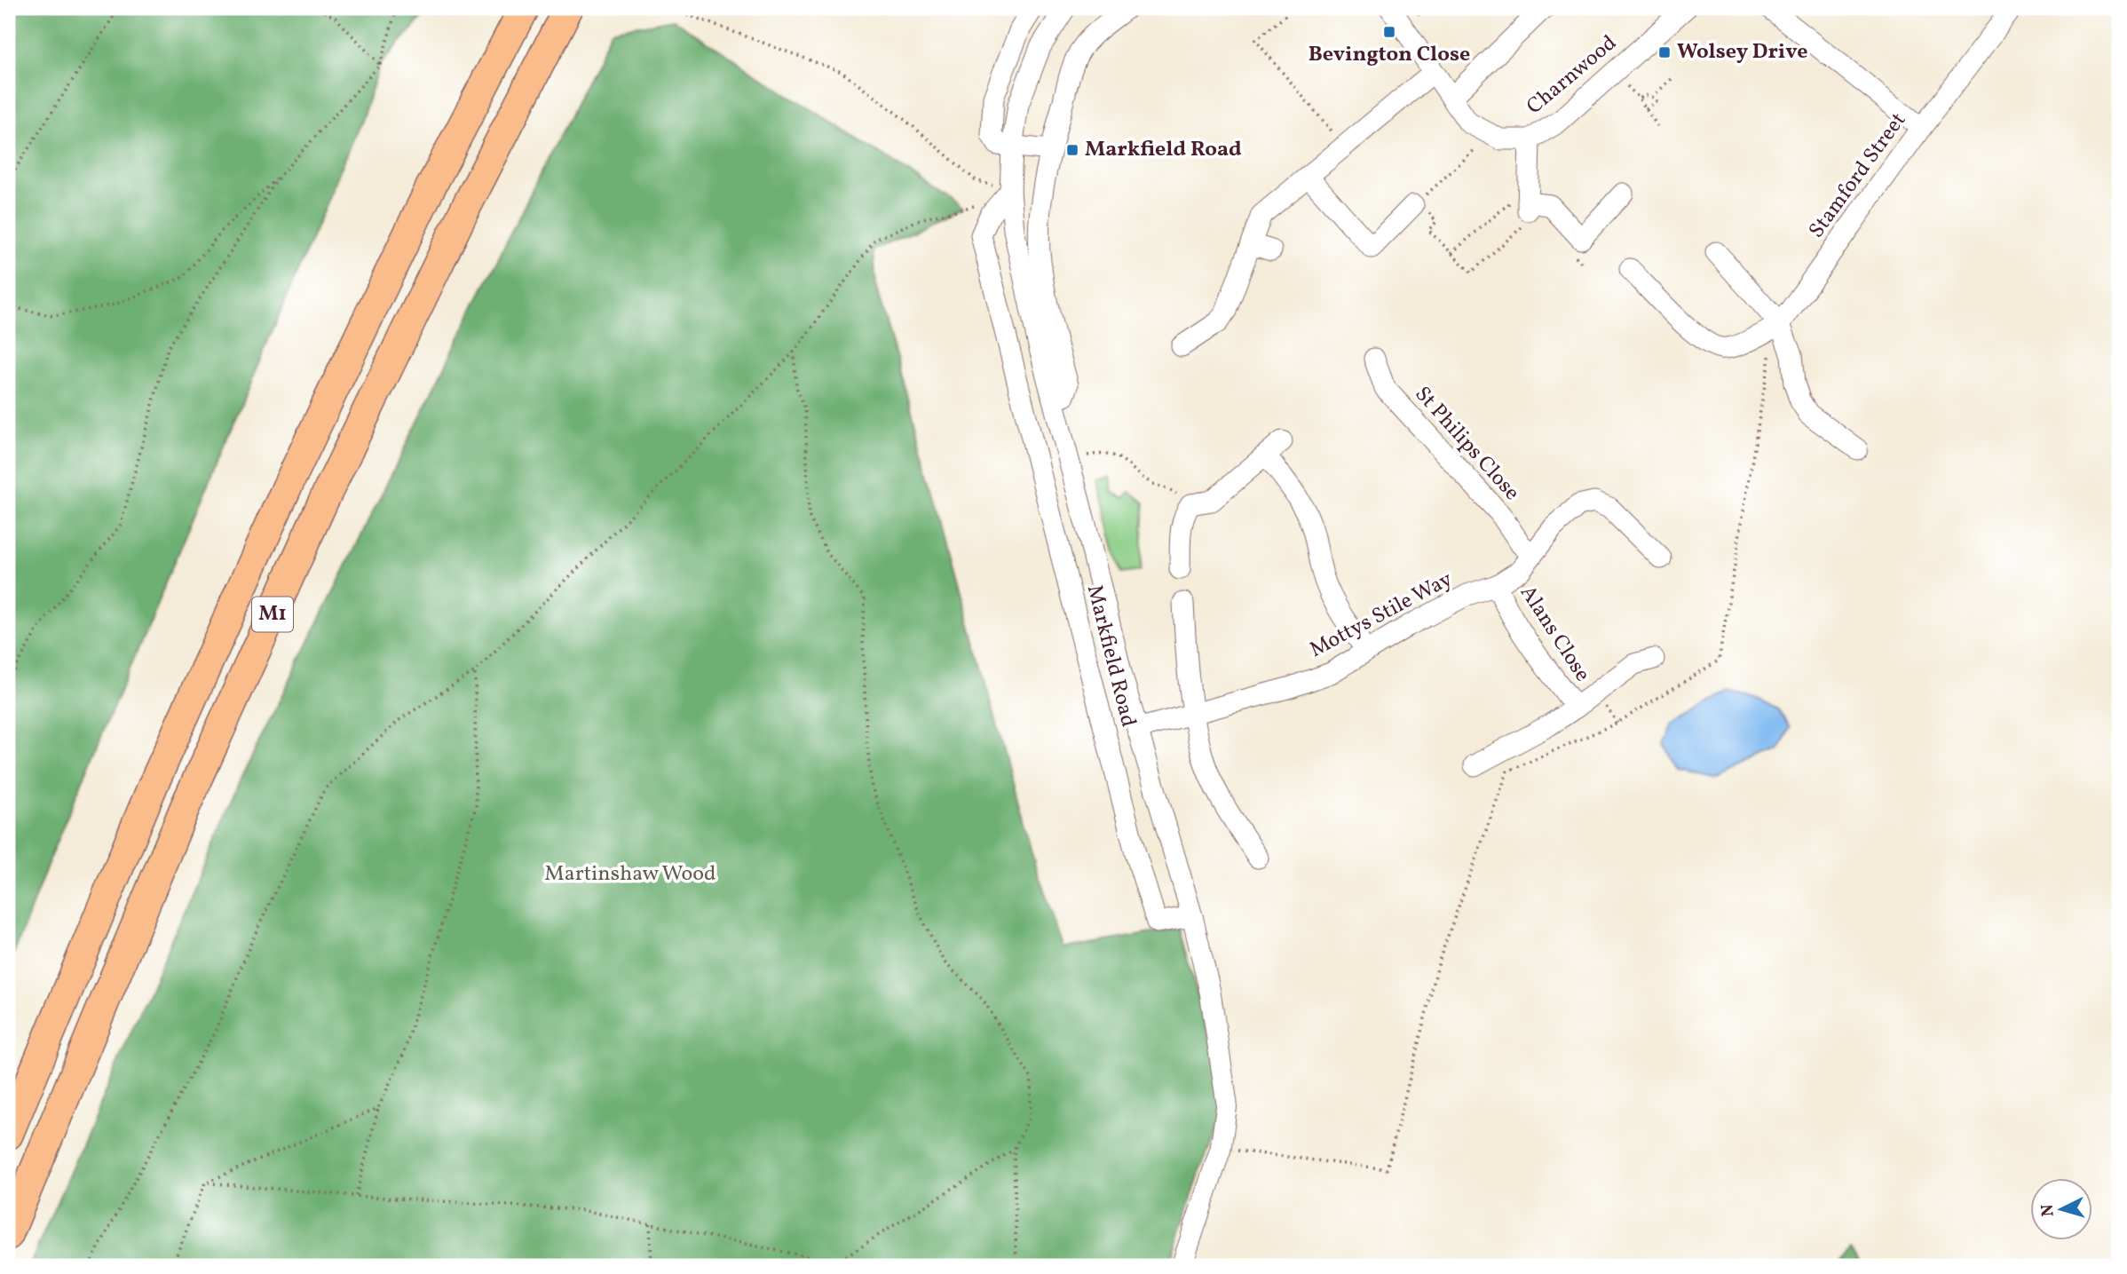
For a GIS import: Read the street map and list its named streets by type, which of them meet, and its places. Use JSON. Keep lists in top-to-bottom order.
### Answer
{
  "streets": {
    "highway": ["M1"],
    "street": [
      "Charnwood",
      "Stamford Street",
      "St Philips Close",
      "Mottys Stile Way",
      "Alans Close",
      "Markfield Road"
    ]
  },
  "crossings": [
    ["St Philips Close", "Mottys Stile Way"],
    ["Mottys Stile Way", "Alans Close"],
    ["Mottys Stile Way", "Markfield Road"]
  ],
  "parks": ["Martinshaw Wood"],
  "places": {
    "transit": ["Bevington Close", "Wolsey Drive", "Markfield Road"]
  },
  "north": "left"
}
